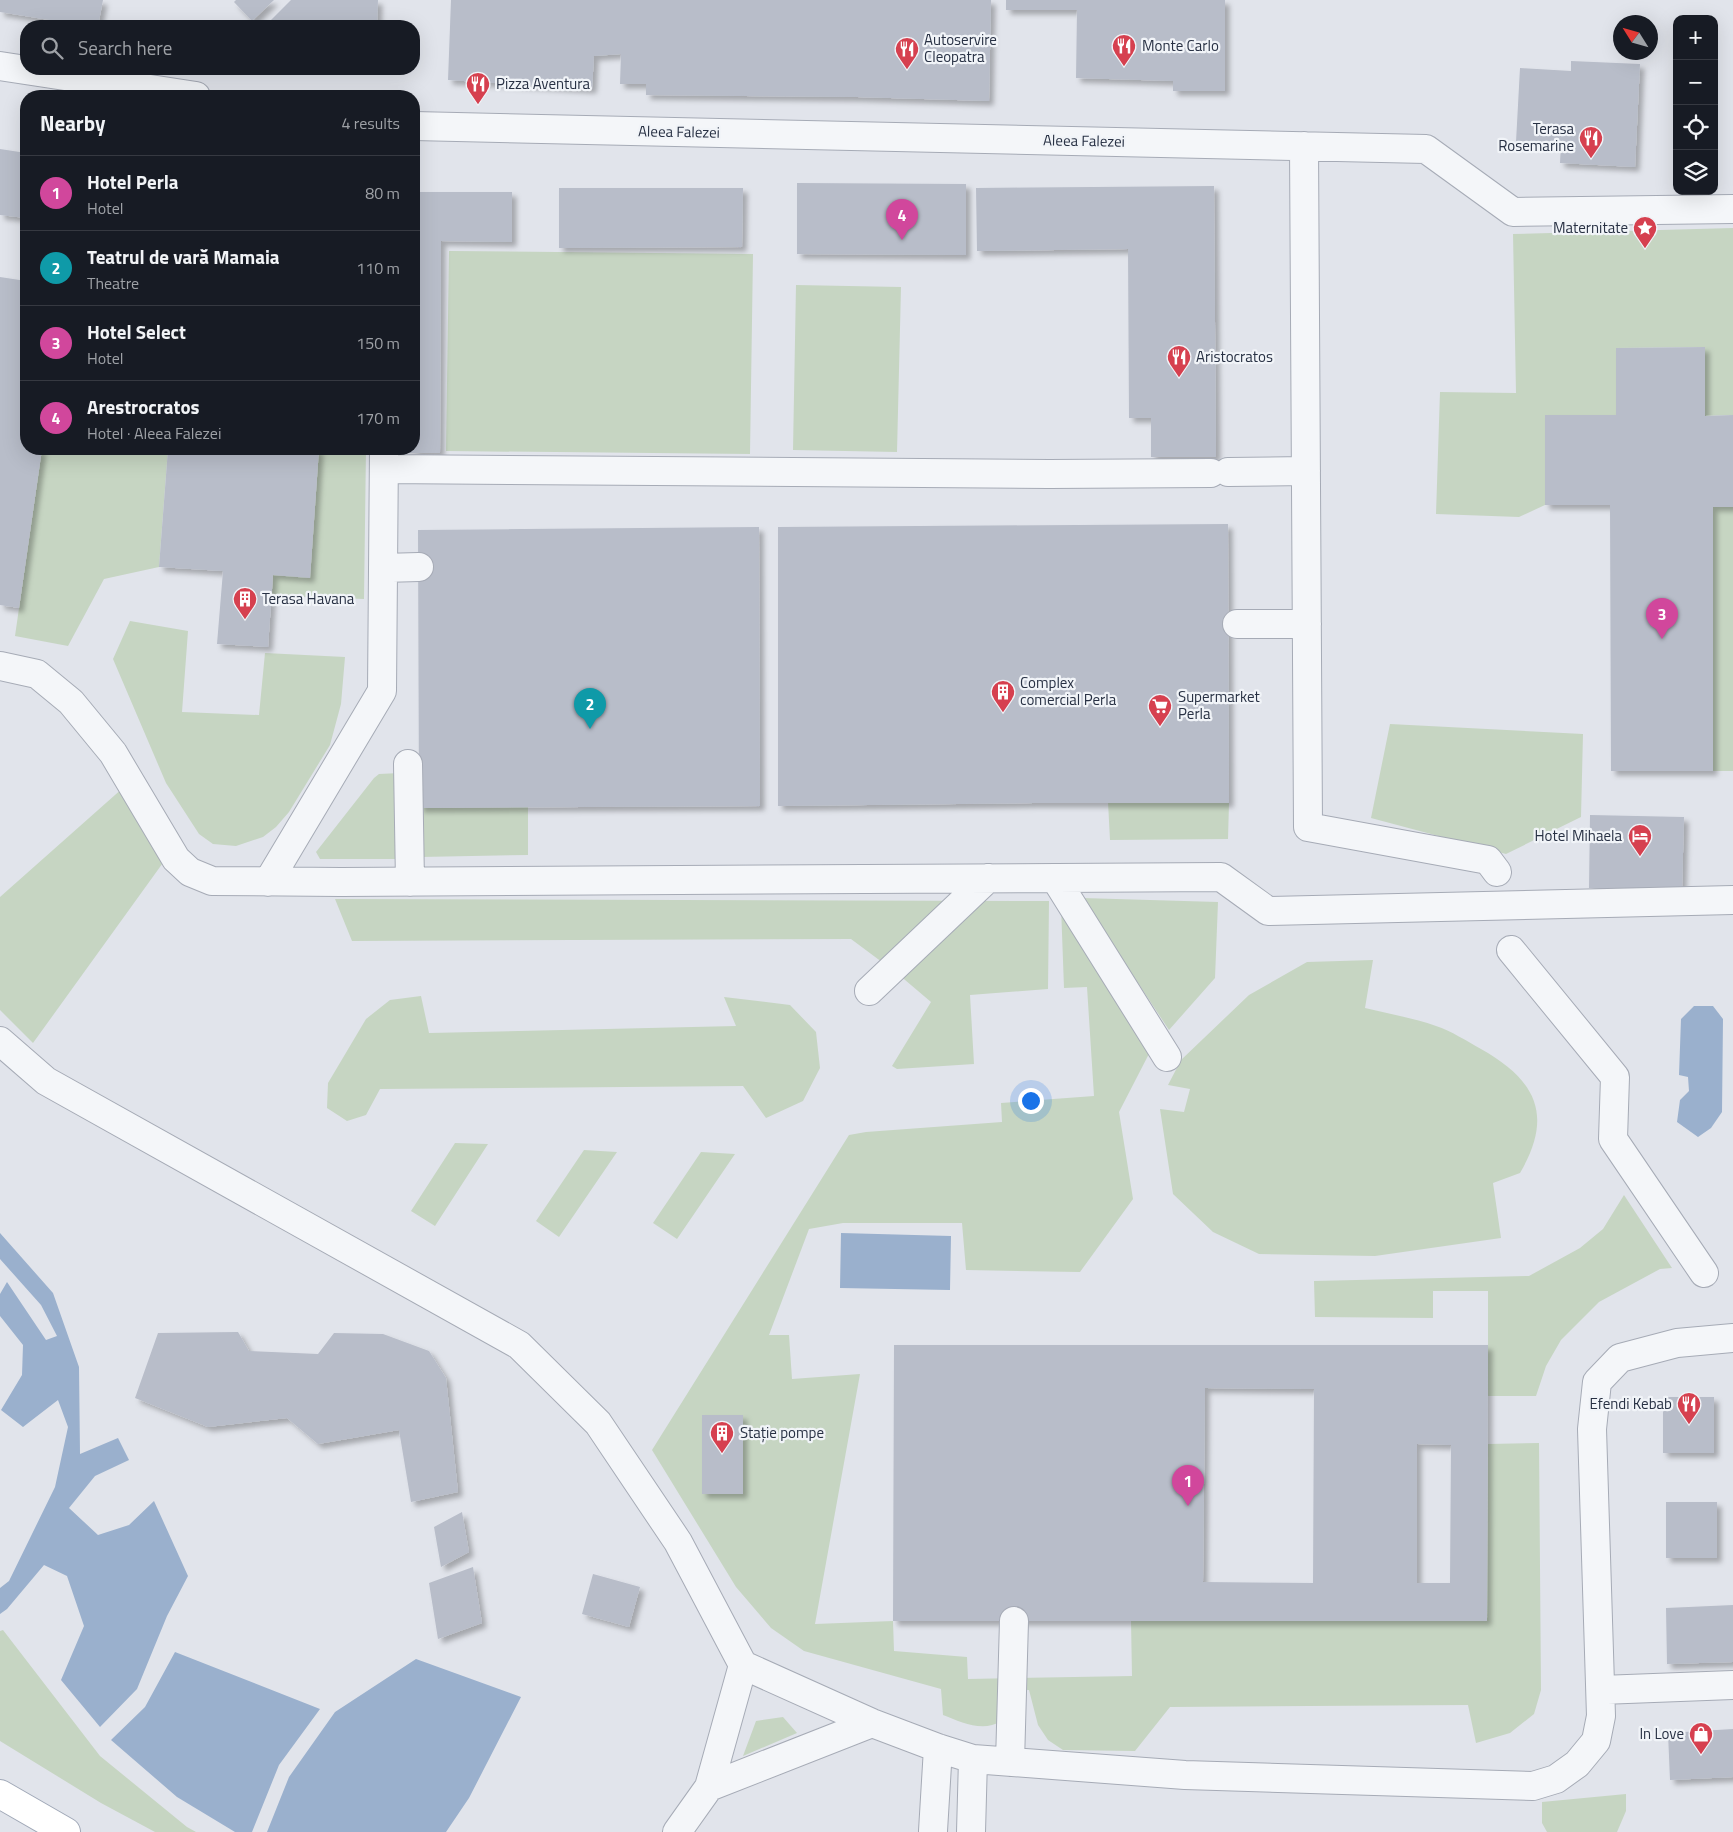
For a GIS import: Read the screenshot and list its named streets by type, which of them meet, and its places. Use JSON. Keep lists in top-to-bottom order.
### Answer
{
  "streets": {
    "street": ["Aleea Falezei"]
  },
  "places": {
    "restaurant": [
      "Monte Carlo",
      "Autoservire Cleopatra",
      "Pizza Aventura",
      "Terasa Rosemarine",
      "Aristocratos",
      "Efendi Kebab"
    ],
    "place": ["Maternitate"],
    "building": ["Terasa Havana", "Complex comercial Perla", "Stație pompe"],
    "supermarket": ["Supermarket Perla"],
    "hotel": ["Hotel Mihaela"],
    "shop": ["In Love"]
  },
  "north": "top left",
  "page": {
    "map_buttons": ["+", "−"],
    "search": "Search here",
    "heading": ["Nearby", "4 results"],
    "list": [
      {
        "mark": "1",
        "name": "Hotel Perla",
        "note": "Hotel",
        "value": "80 m"
      },
      {
        "mark": "2",
        "name": "Teatrul de vară Mamaia",
        "note": "Theatre",
        "value": "110 m"
      },
      {
        "mark": "3",
        "name": "Hotel Select",
        "note": "Hotel",
        "value": "150 m"
      },
      {
        "mark": "4",
        "name": "Arestrocratos",
        "note": "Hotel · Aleea Falezei",
        "value": "170 m"
      }
    ],
    "pins": [
      "4",
      "3",
      "2",
      "1"
    ]
  }
}
